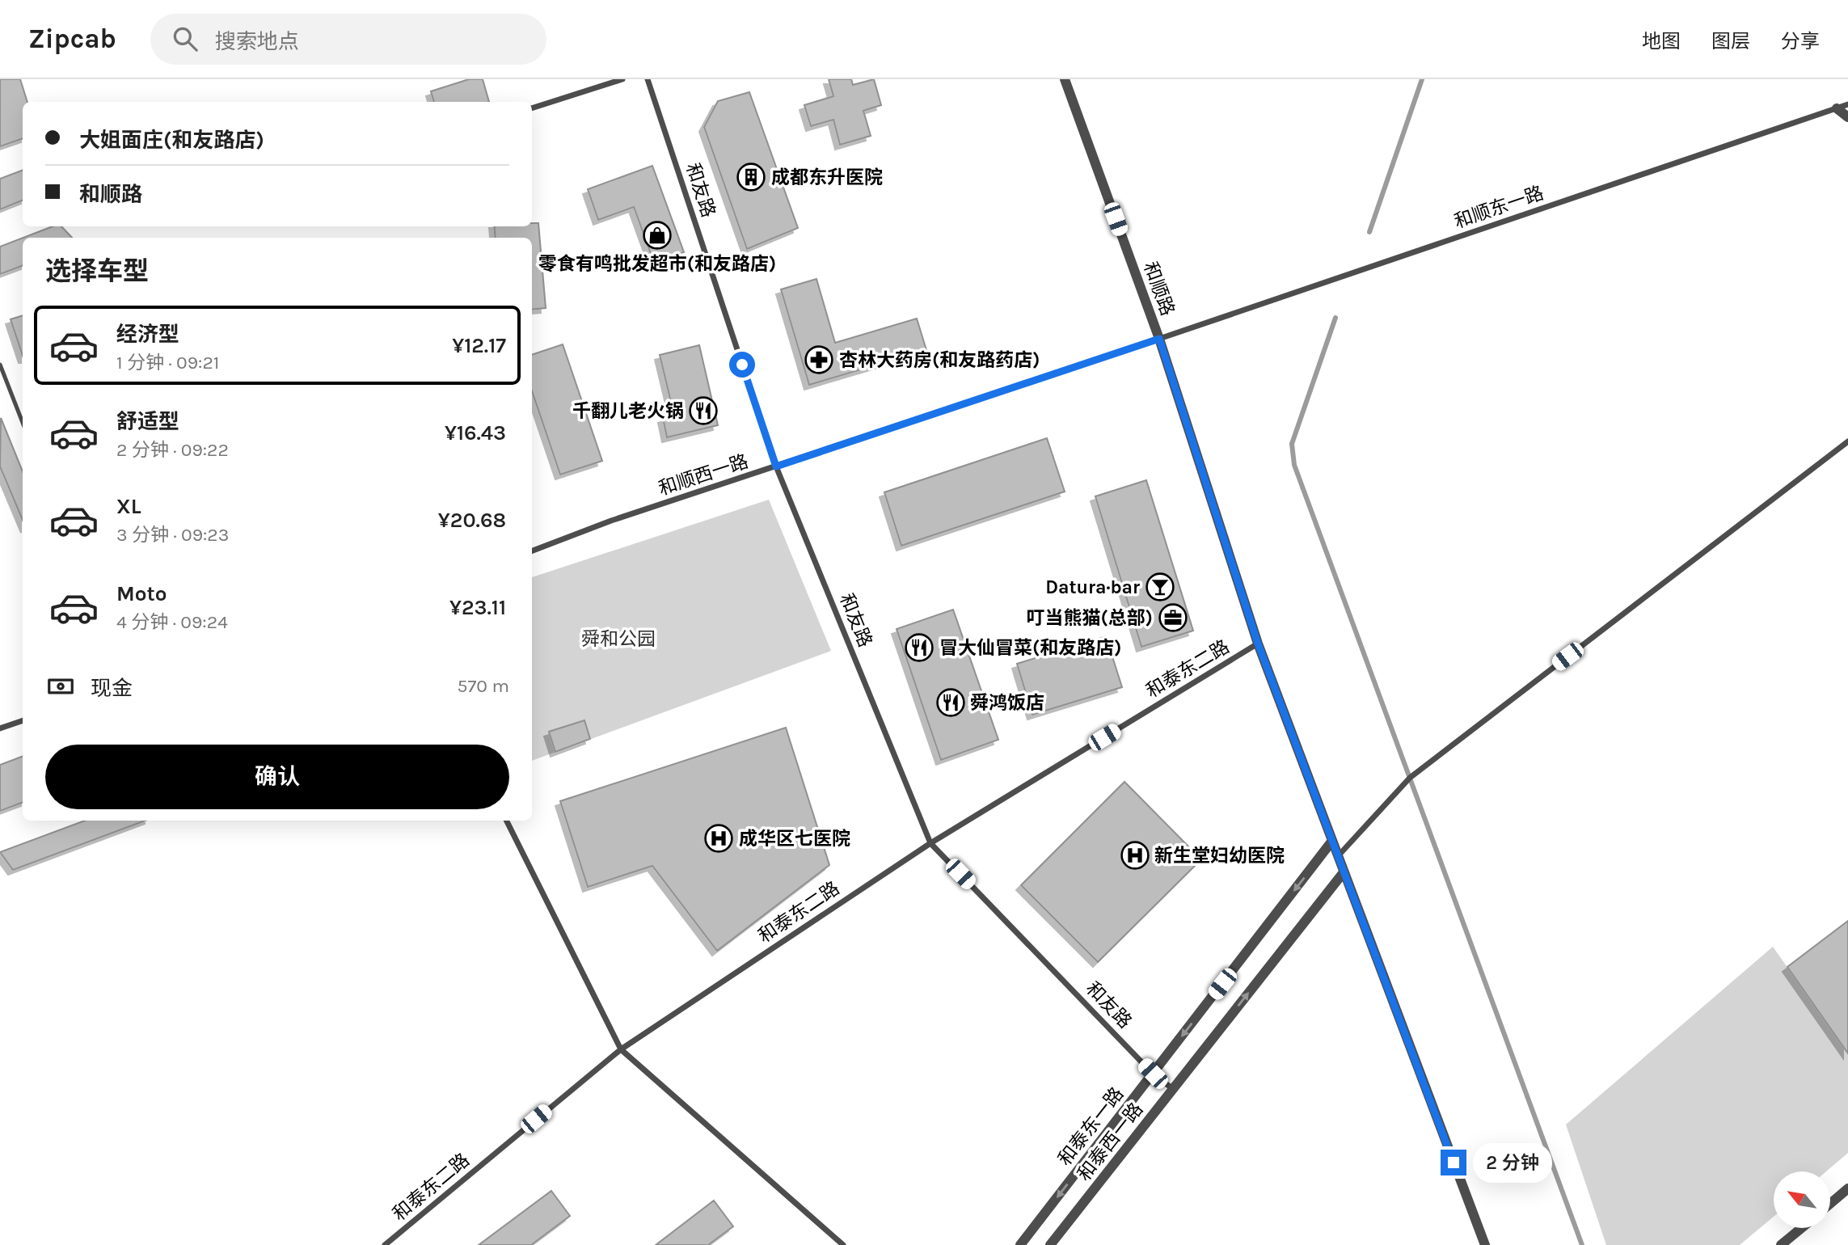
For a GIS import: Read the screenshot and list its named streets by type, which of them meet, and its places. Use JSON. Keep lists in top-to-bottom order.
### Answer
{
  "streets": {
    "street": [
      "和友路",
      "和顺东一路",
      "和顺路",
      "和顺西一路",
      "和泰东二路",
      "和泰东一路",
      "和泰西一路"
    ]
  },
  "crossings": [
    ["和友路", "和顺西一路"],
    ["和友路", "和泰东二路"],
    ["和友路", "和泰东一路"],
    ["和友路", "和泰西一路"],
    ["和顺东一路", "和顺路"],
    ["和顺东一路", "和顺西一路"],
    ["和顺路", "和顺西一路"],
    ["和顺路", "和泰东二路"],
    ["和顺路", "和泰东一路"],
    ["和顺路", "和泰西一路"]
  ],
  "one_way": ["和泰东一路", "和泰西一路"],
  "parks": ["舜和公园"],
  "places": {
    "building": ["成都东升医院"],
    "shop": ["零食有鸣批发超市(和友路店)"],
    "pharmacy": ["杏林大药房(和友路药店)"],
    "restaurant": ["千翻儿老火锅", "冒大仙冒菜(和友路店)", "舜鸿饭店"],
    "bar": ["Datura·bar"],
    "office": ["叮当熊猫(总部)"],
    "hospital": ["成华区七医院", "新生堂妇幼医院"]
  },
  "north": "top left",
  "page": {
    "header": "Zipcab",
    "search": "搜索地点",
    "nav": ["地图", "图层", "分享"],
    "banner": ["大姐面庄(和友路店)", "和顺路"],
    "heading": "选择车型",
    "list": [
      {
        "name": "经济型",
        "note": "1 分钟 · 09:21",
        "value": "¥12.17"
      },
      {
        "name": "舒适型",
        "note": "2 分钟 · 09:22",
        "value": "¥16.43"
      },
      {
        "name": "XL",
        "note": "3 分钟 · 09:23",
        "value": "¥20.68"
      },
      {
        "name": "Moto",
        "note": "4 分钟 · 09:24",
        "value": "¥23.11"
      }
    ],
    "pay": ["现金", "570 m"],
    "buttons": "确认",
    "bubble": "2 分钟"
  }
}
